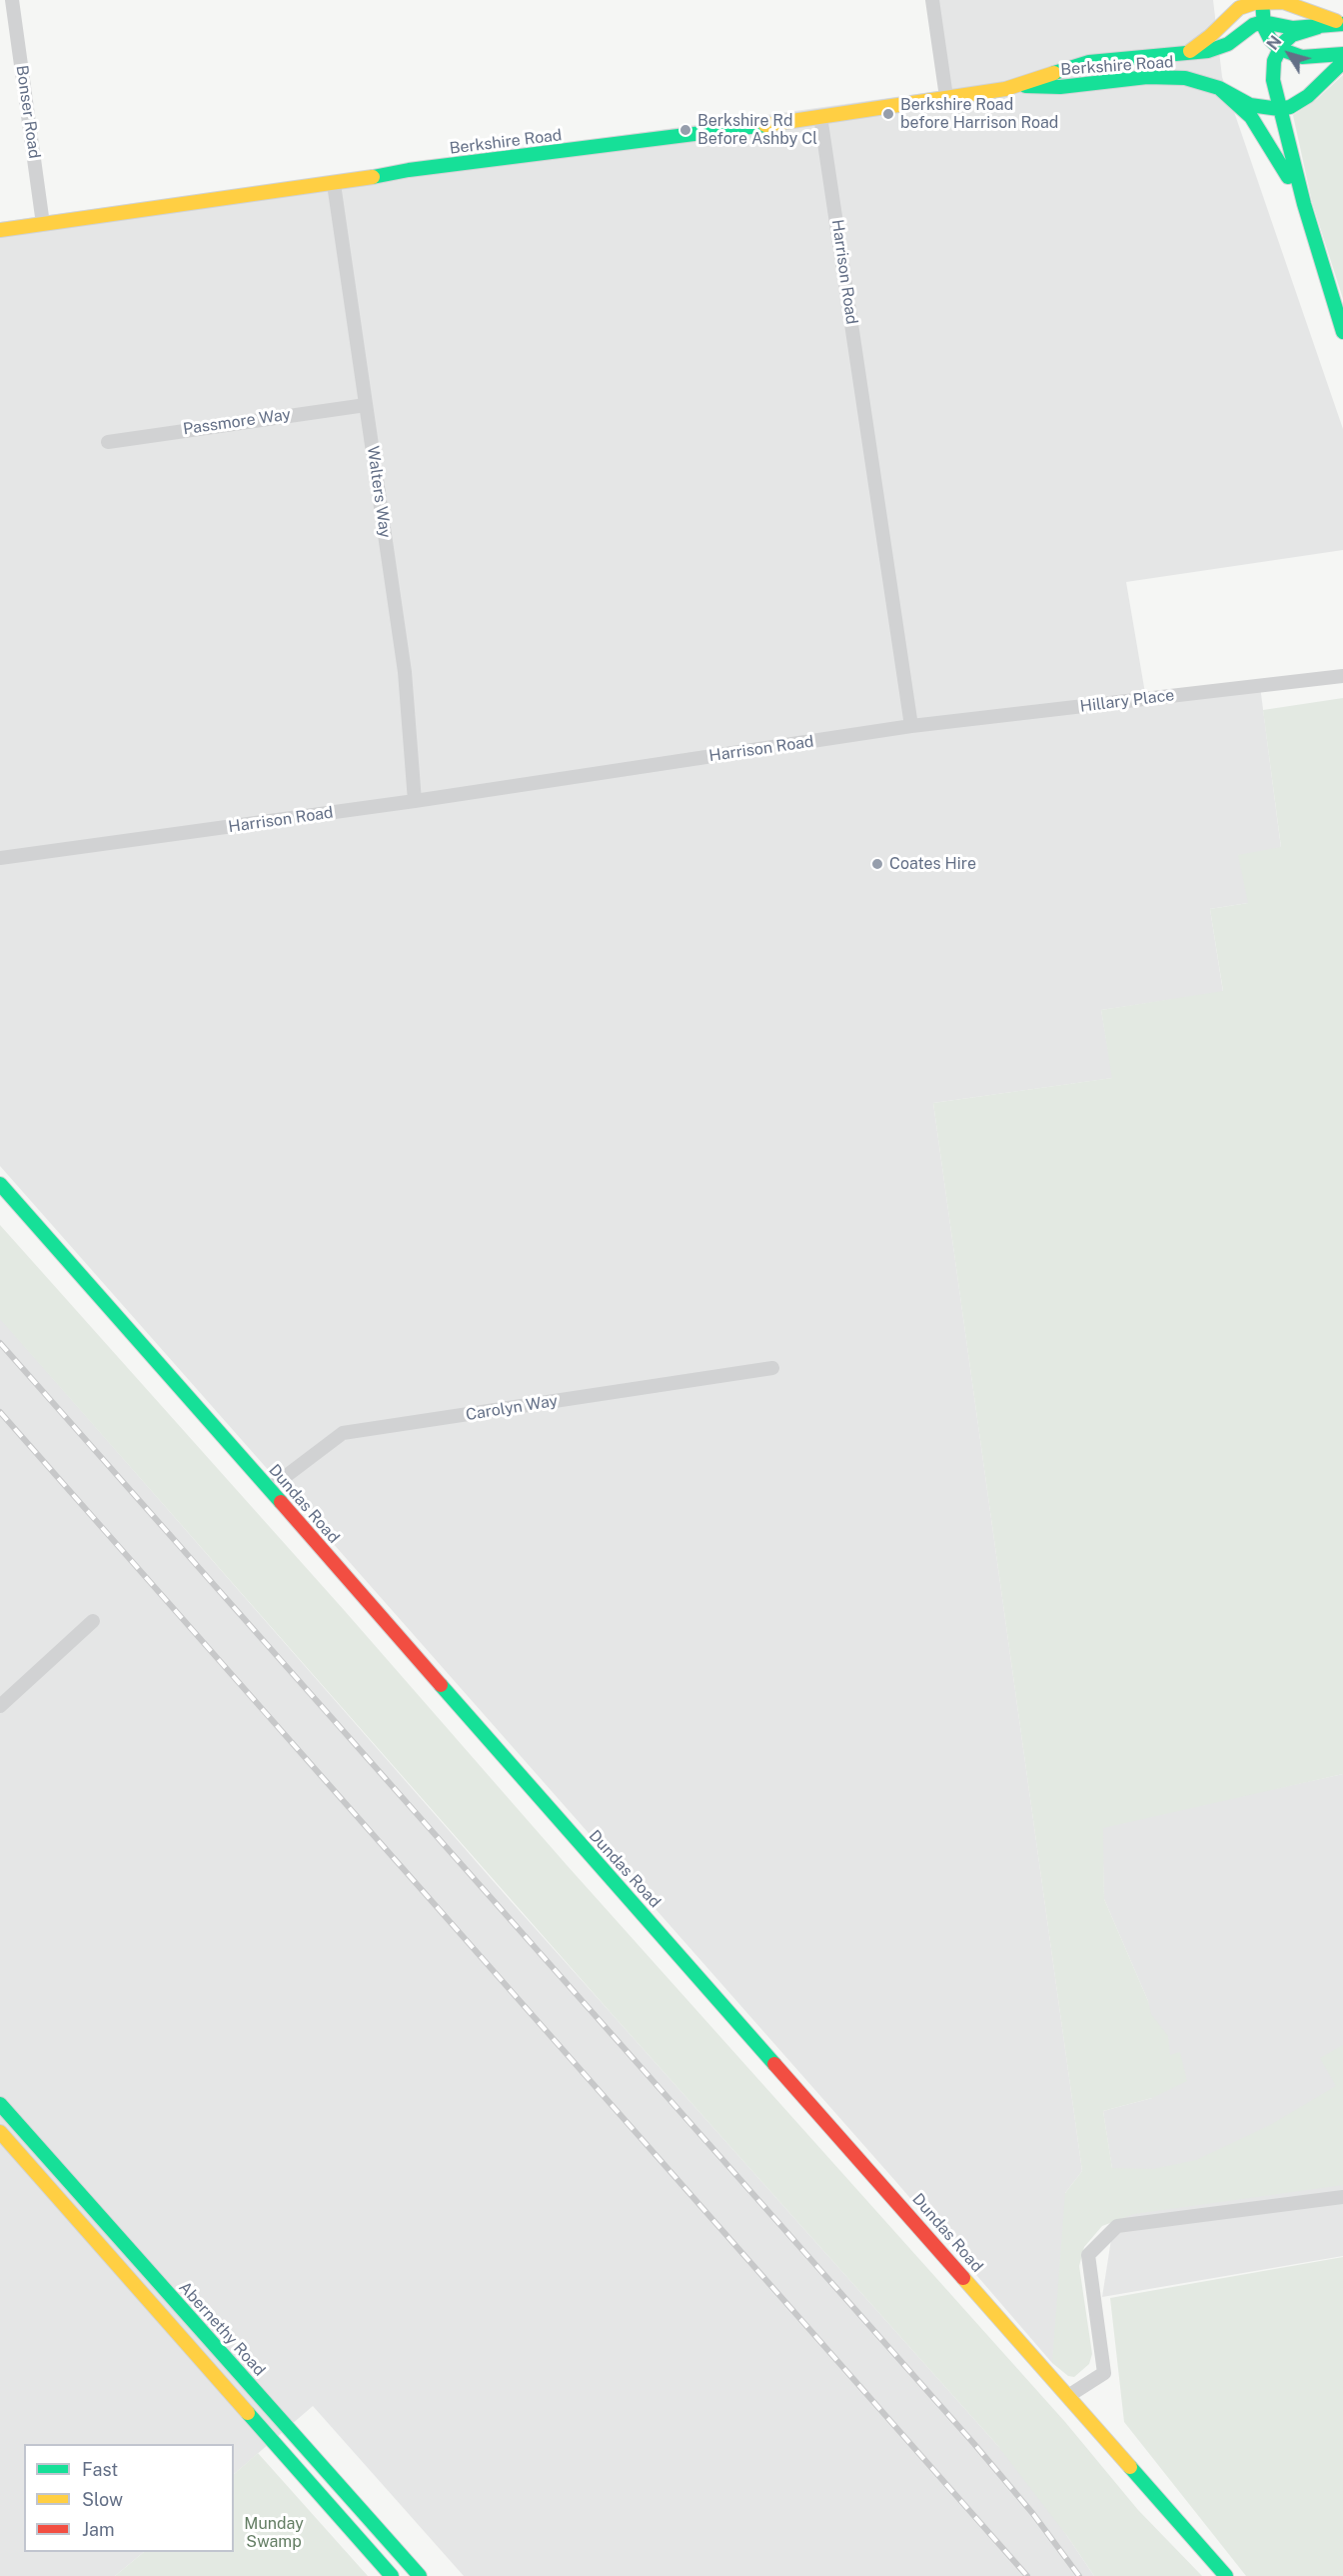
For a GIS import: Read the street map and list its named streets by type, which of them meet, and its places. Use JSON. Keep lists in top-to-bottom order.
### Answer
{
  "streets": {
    "main road": ["Berkshire Road", "Dundas Road", "Abernethy Road"],
    "street": [
      "Bonser Road",
      "Harrison Road",
      "Passmore Way",
      "Walters Way",
      "Hillary Place",
      "Carolyn Way"
    ]
  },
  "crossings": [
    ["Berkshire Road", "Bonser Road"],
    ["Berkshire Road", "Harrison Road"],
    ["Berkshire Road", "Walters Way"],
    ["Harrison Road", "Walters Way"],
    ["Harrison Road", "Hillary Place"],
    ["Passmore Way", "Walters Way"],
    ["Carolyn Way", "Dundas Road"]
  ],
  "parks": ["Munday Swamp"],
  "places": ["Berkshire Road before Harrison Road", "Berkshire Rd Before Ashby Cl", "Coates Hire"],
  "legend": ["Fast", "Slow", "Jam"],
  "north": "top left"
}
